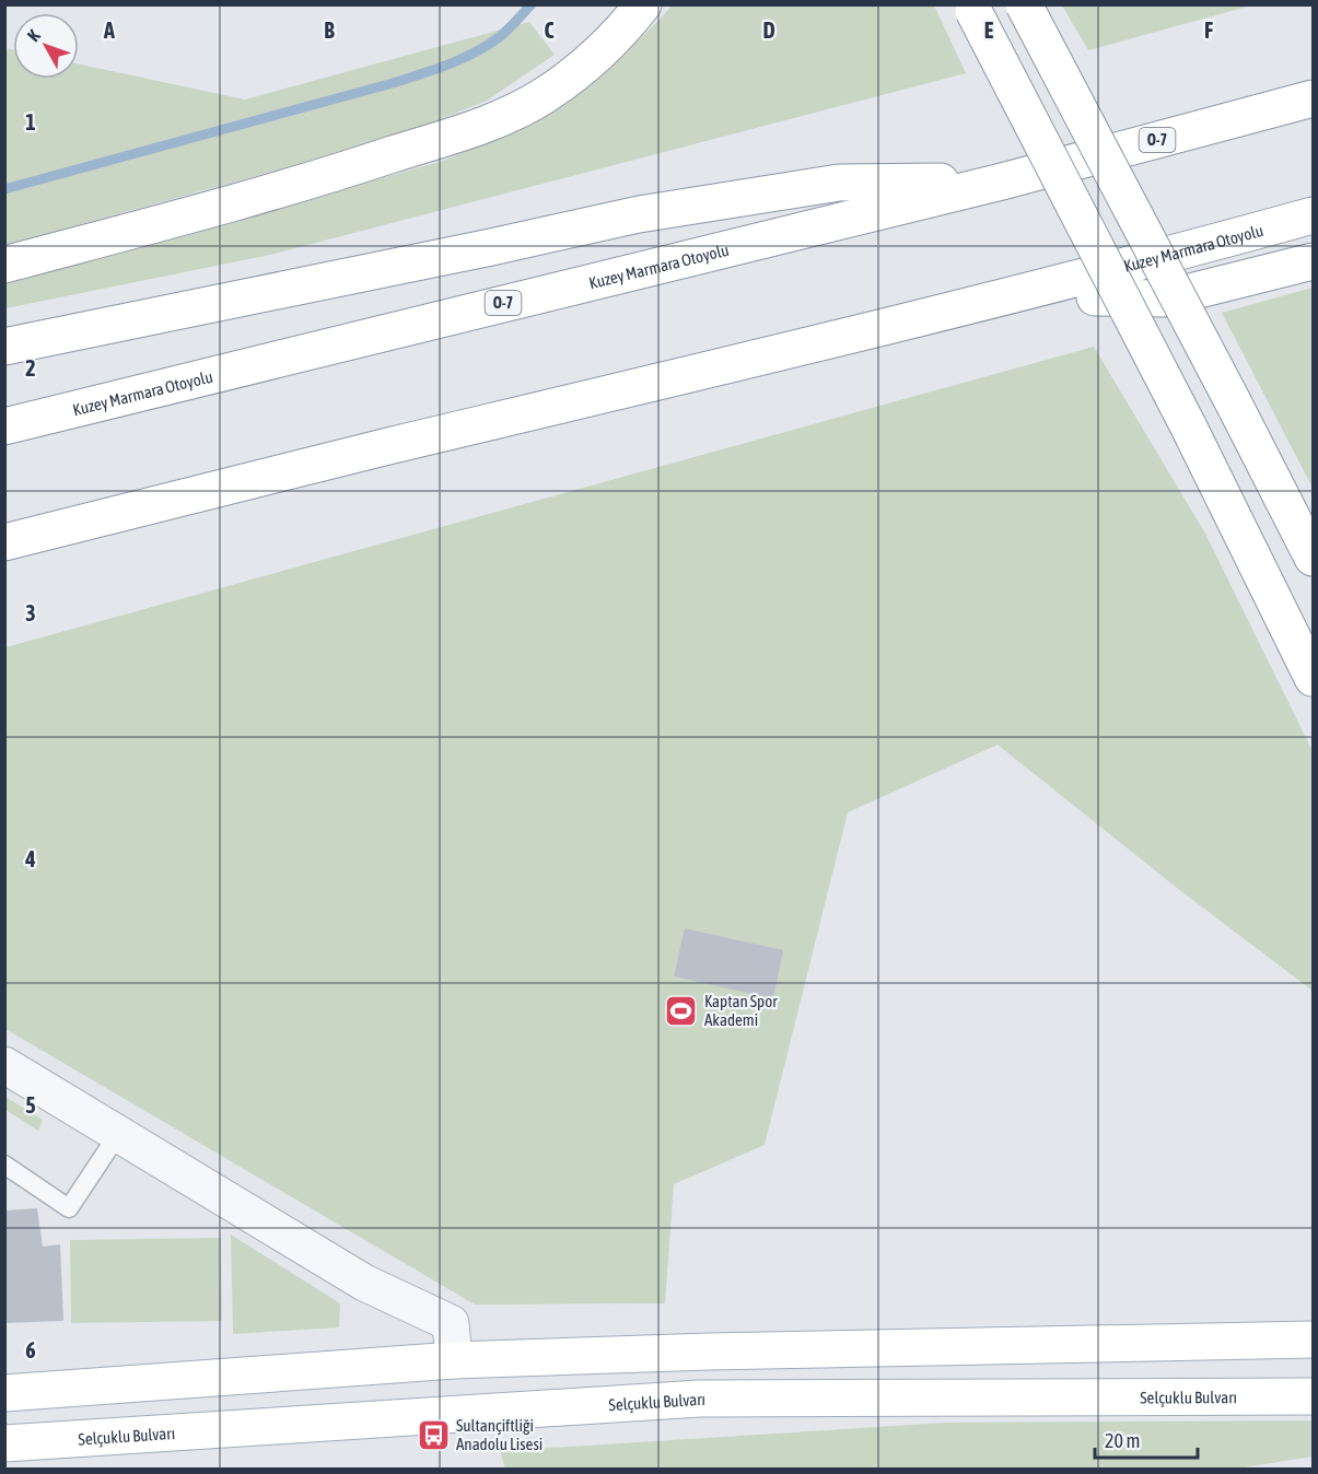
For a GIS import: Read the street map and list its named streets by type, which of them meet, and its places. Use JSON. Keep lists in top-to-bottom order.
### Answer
{
  "streets": {
    "main road": ["O-7", "Kuzey Marmara Otoyolu", "Selçuklu Bulvarı"]
  },
  "places": {
    "sports": ["Kaptan Spor Akademi"],
    "bus stop": ["Sultançiftliği Anadolu Lisesi"]
  },
  "scale_bar": "20 m",
  "north": "top left",
  "grid": {
    "columns": [
      "A",
      "B",
      "C",
      "D",
      "E",
      "F"
    ],
    "rows": [
      "1",
      "2",
      "3",
      "4",
      "5",
      "6"
    ]
  }
}
